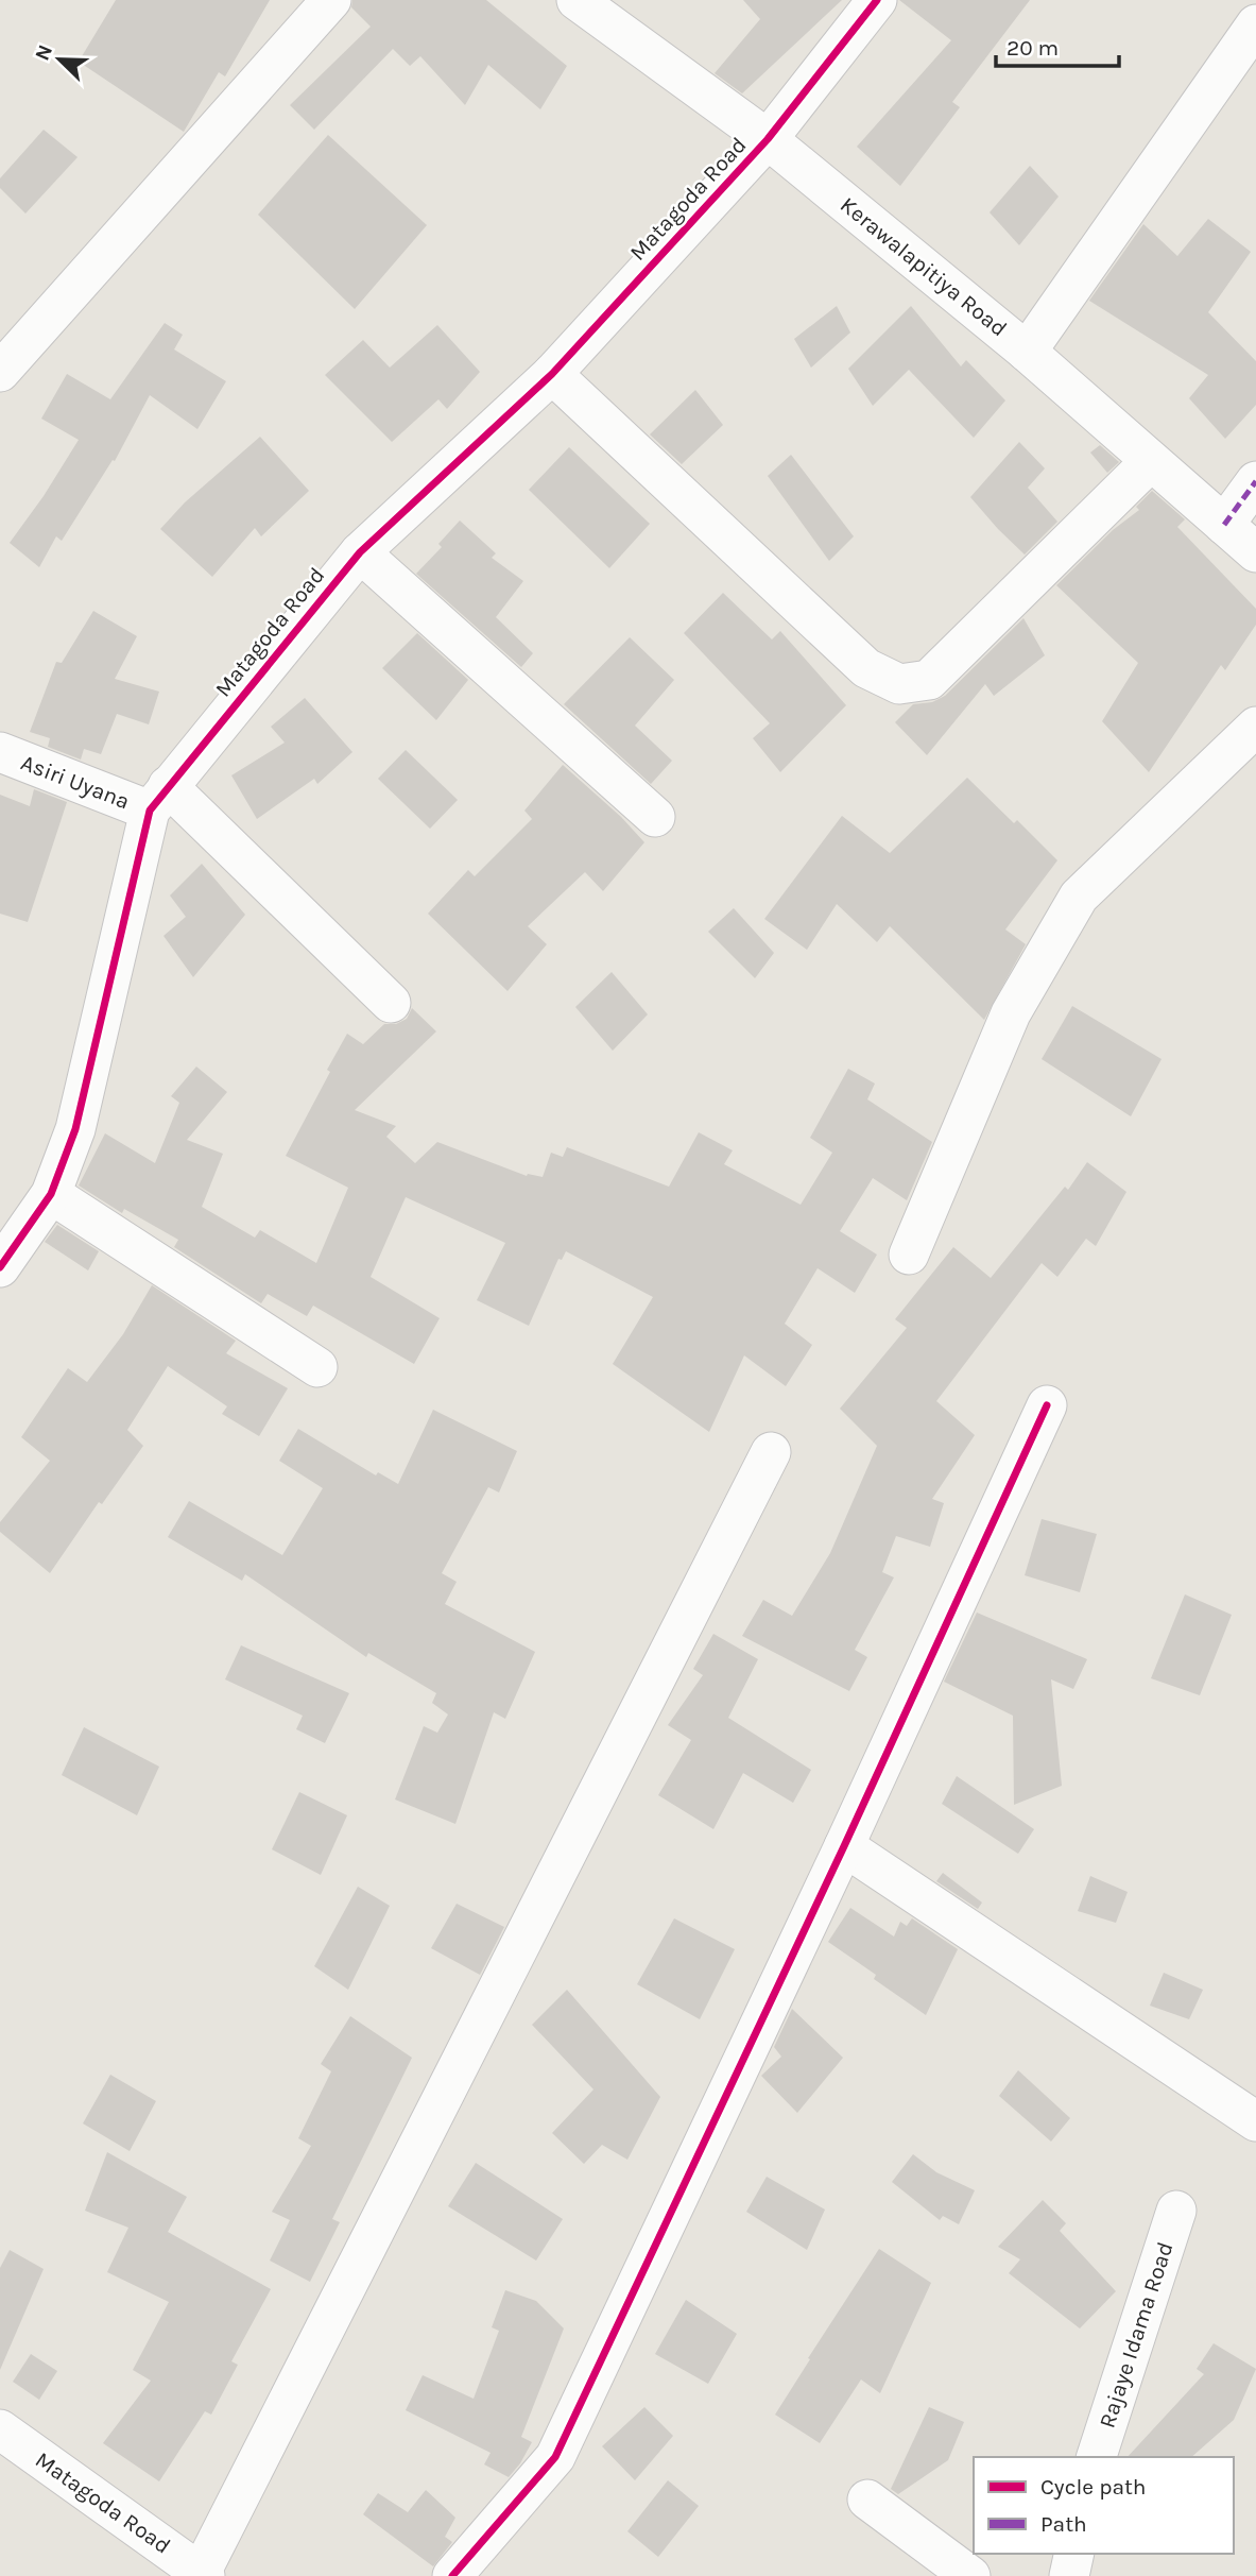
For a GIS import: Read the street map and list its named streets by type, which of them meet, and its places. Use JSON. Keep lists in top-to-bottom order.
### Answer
{
  "streets": {
    "street": [
      "Matagoda Road",
      "Kerawalapitiya Road",
      "Asiri Uyana",
      "Rajaye Idama Road"
    ]
  },
  "crossings": [
    ["Matagoda Road", "Kerawalapitiya Road"],
    ["Matagoda Road", "Asiri Uyana"]
  ],
  "legend": ["Cycle path", "Path"],
  "scale_bar": "20 m",
  "north": "top left"
}
